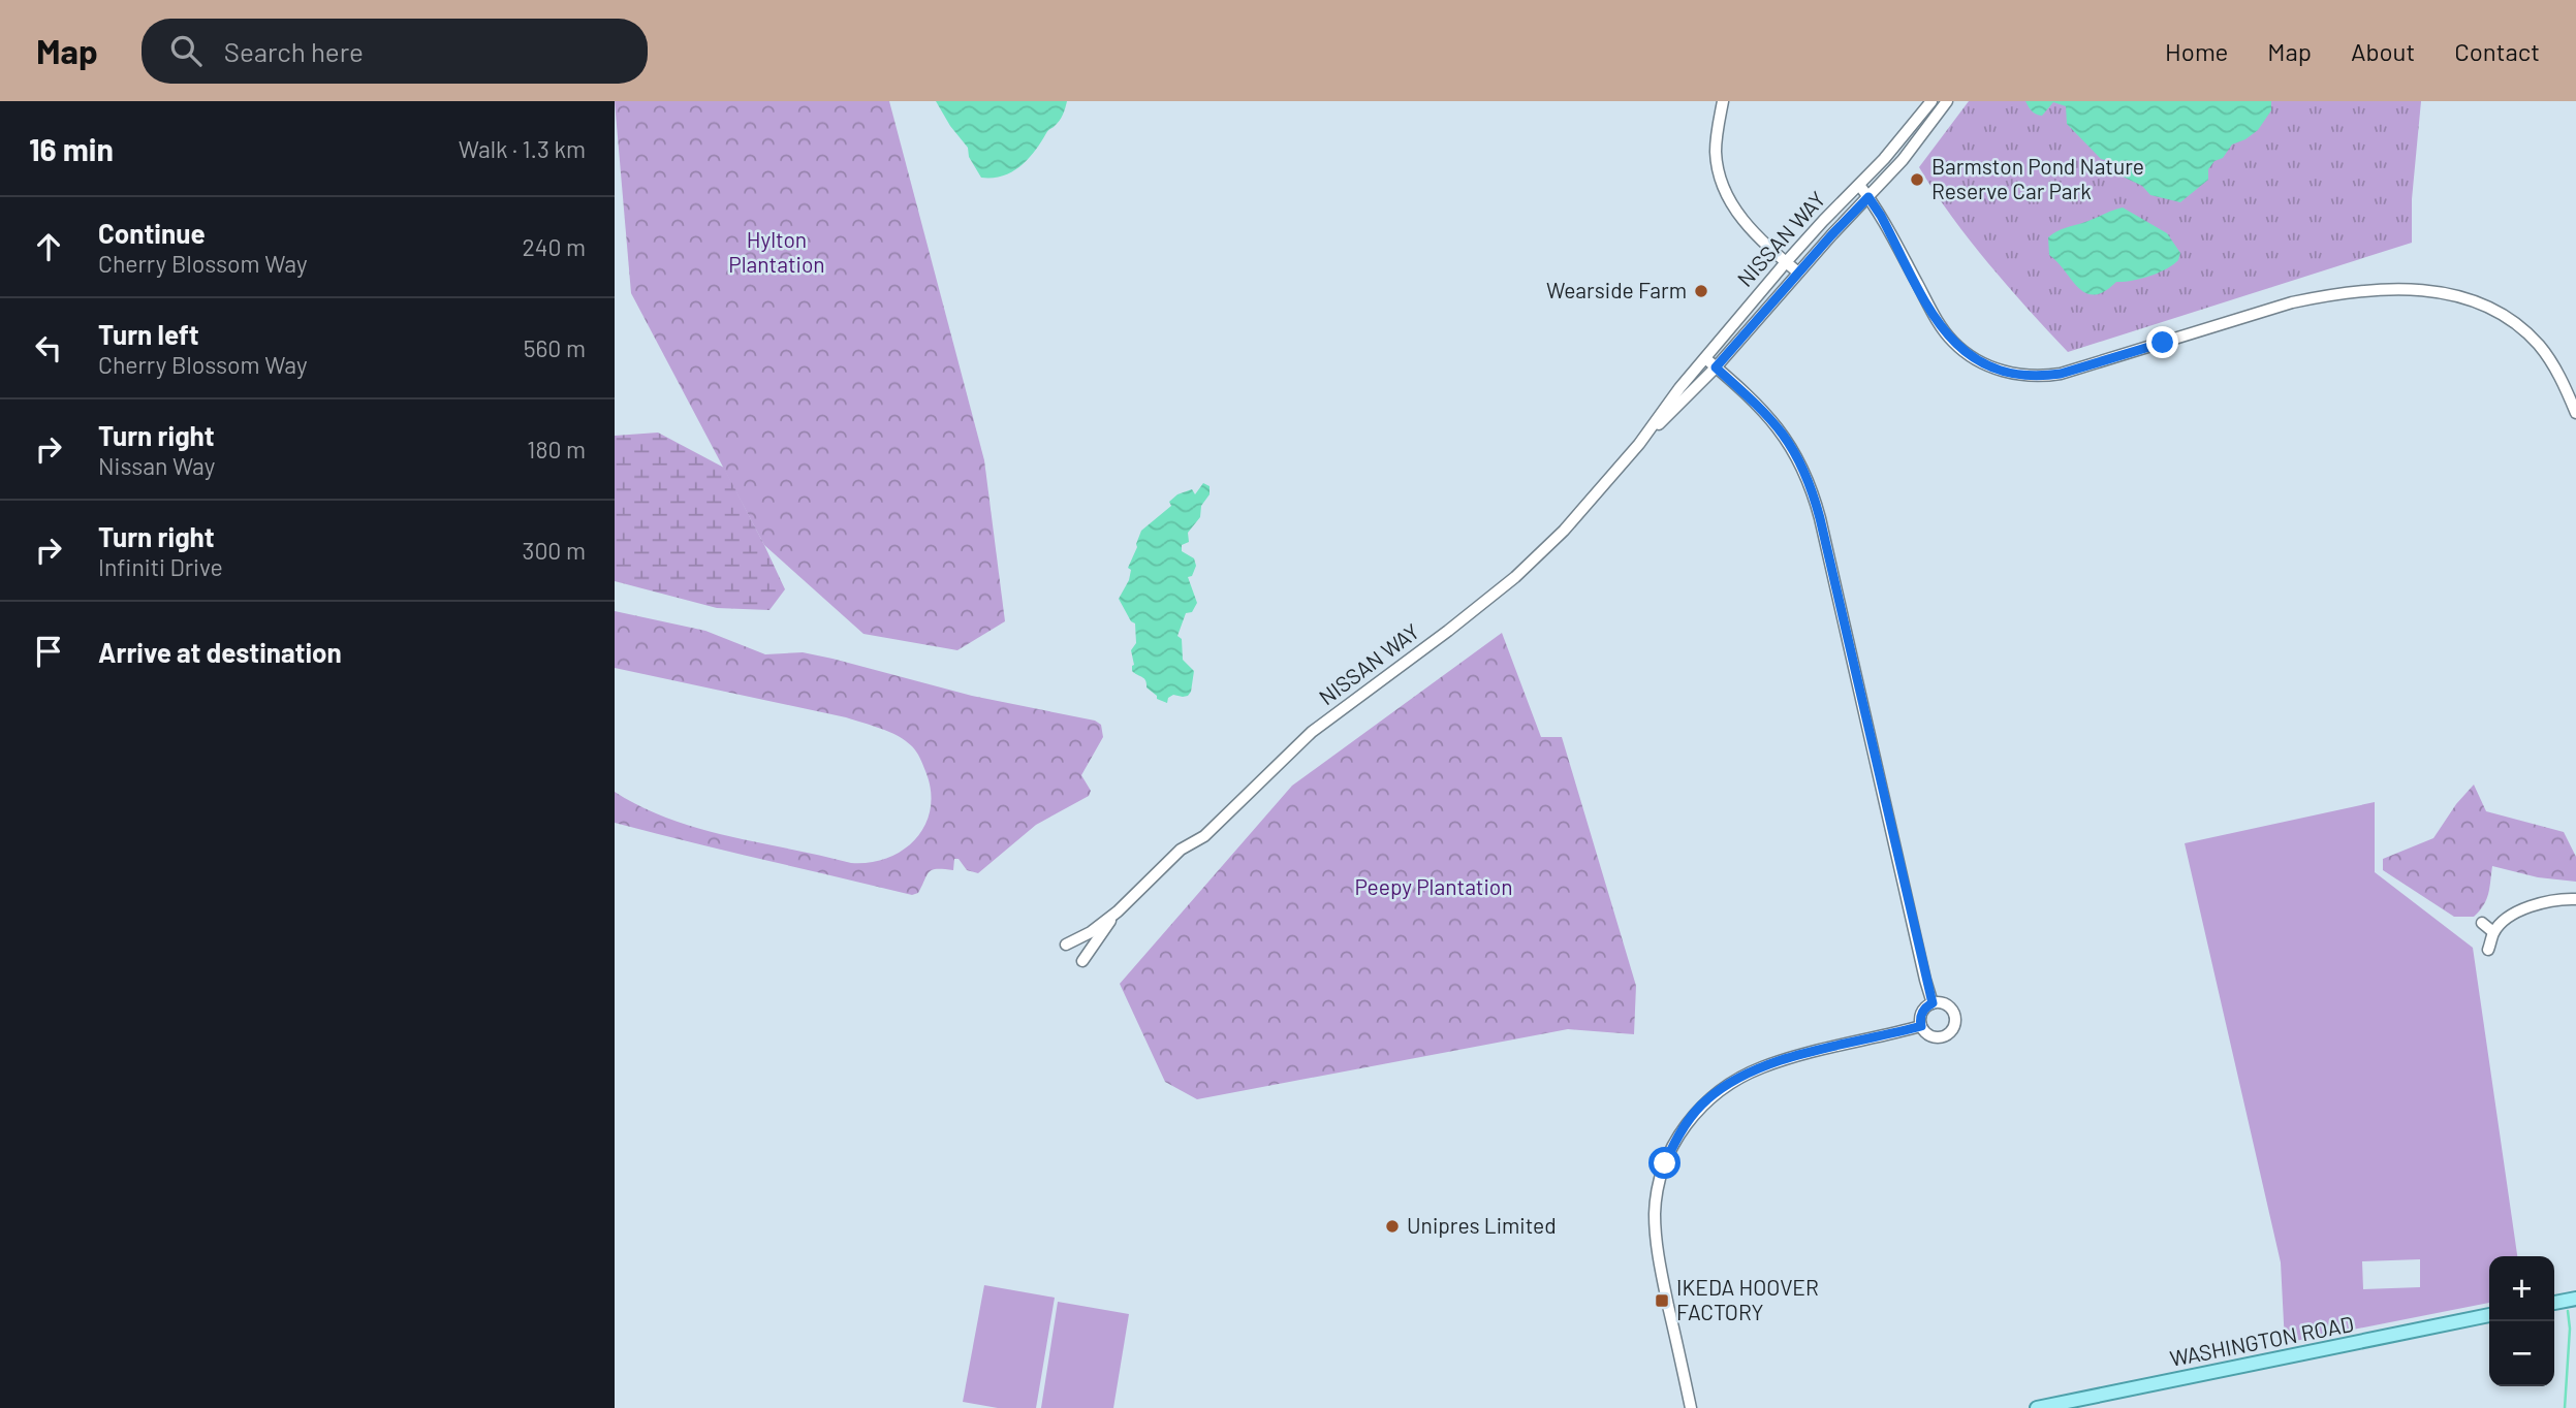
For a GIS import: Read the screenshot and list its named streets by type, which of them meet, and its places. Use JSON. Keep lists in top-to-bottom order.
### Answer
{
  "streets": {
    "main road": ["WASHINGTON ROAD"],
    "street": ["NISSAN WAY"]
  },
  "parks": ["Hylton Plantation", "Peepy Plantation"],
  "places": {
    "other": ["Barmston Pond Nature Reserve Car Park", "Wearside Farm", "Unipres Limited"],
    "transit": ["IKEDA HOOVER FACTORY"]
  },
  "page": {
    "header": "Map",
    "search": "Search here",
    "nav": [
      "Home",
      "Map",
      "About",
      "Contact"
    ],
    "heading": ["16 min", "Walk · 1.3 km"],
    "list": [
      ["Continue", "Cherry Blossom Way", "240 m"],
      ["Turn left", "Cherry Blossom Way", "560 m"],
      ["Turn right", "Nissan Way", "180 m"],
      ["Turn right", "Infiniti Drive", "300 m"],
      "Arrive at destination"
    ],
    "map_buttons": ["+", "−"]
  }
}
